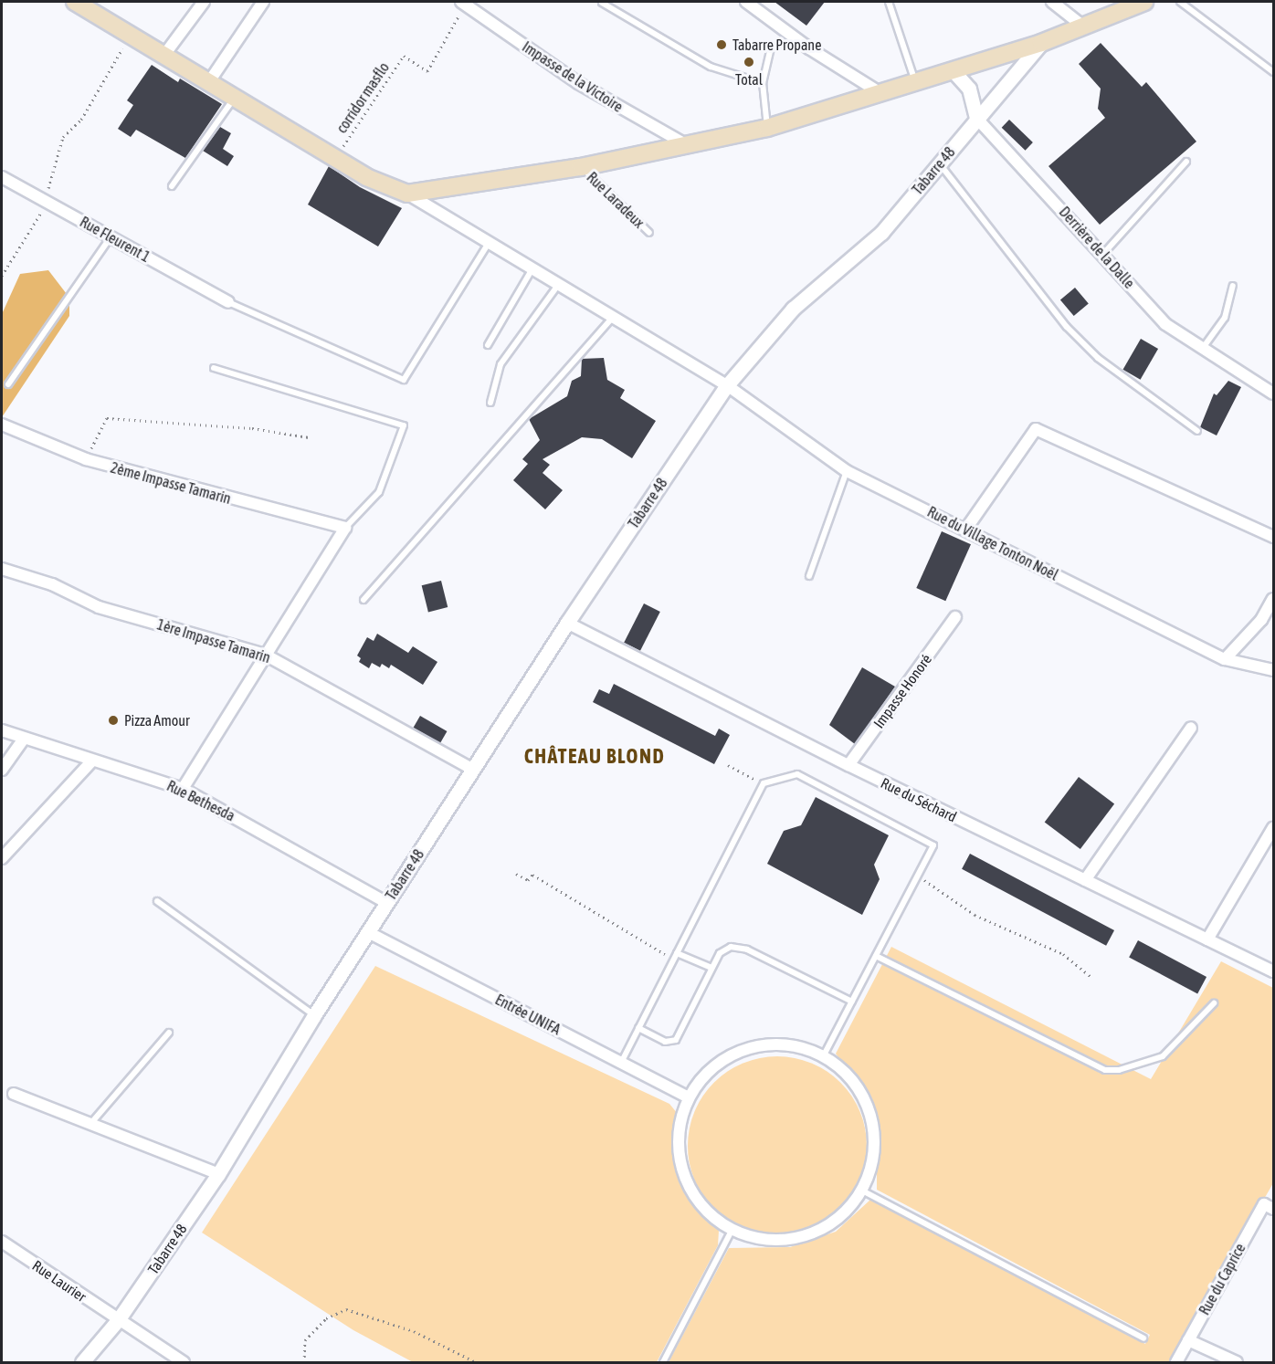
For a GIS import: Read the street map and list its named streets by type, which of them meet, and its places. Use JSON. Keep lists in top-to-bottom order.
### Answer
{
  "streets": {
    "street": [
      "Impasse de la Victoire",
      "Tabarre 48",
      "Rue Fleurent 1",
      "Derrière de la Dalle",
      "2ème Impasse Tamarin",
      "Rue du Village Tonton Noël",
      "1ère Impasse Tamarin",
      "Impasse Honoré",
      "Rue du Séchard",
      "Rue Bethesda",
      "Entrée UNIFA",
      "Rue du Caprice",
      "Rue Laurier"
    ],
    "lane": ["Rue Laradeux"],
    "path": ["corridor masflo"]
  },
  "crossings": [
    ["Impasse de la Victoire", "corridor masflo"],
    ["Tabarre 48", "Derrière de la Dalle"],
    ["Tabarre 48", "Rue du Village Tonton Noël"],
    ["Tabarre 48", "1ère Impasse Tamarin"],
    ["Tabarre 48", "Rue du Séchard"],
    ["Tabarre 48", "Rue Bethesda"],
    ["Tabarre 48", "Entrée UNIFA"],
    ["Tabarre 48", "Rue Laurier"],
    ["Impasse Honoré", "Rue du Séchard"]
  ],
  "districts": ["CHÂTEAU BLOND"],
  "places": ["Tabarre Propane", "Total", "Pizza Amour"]
}
